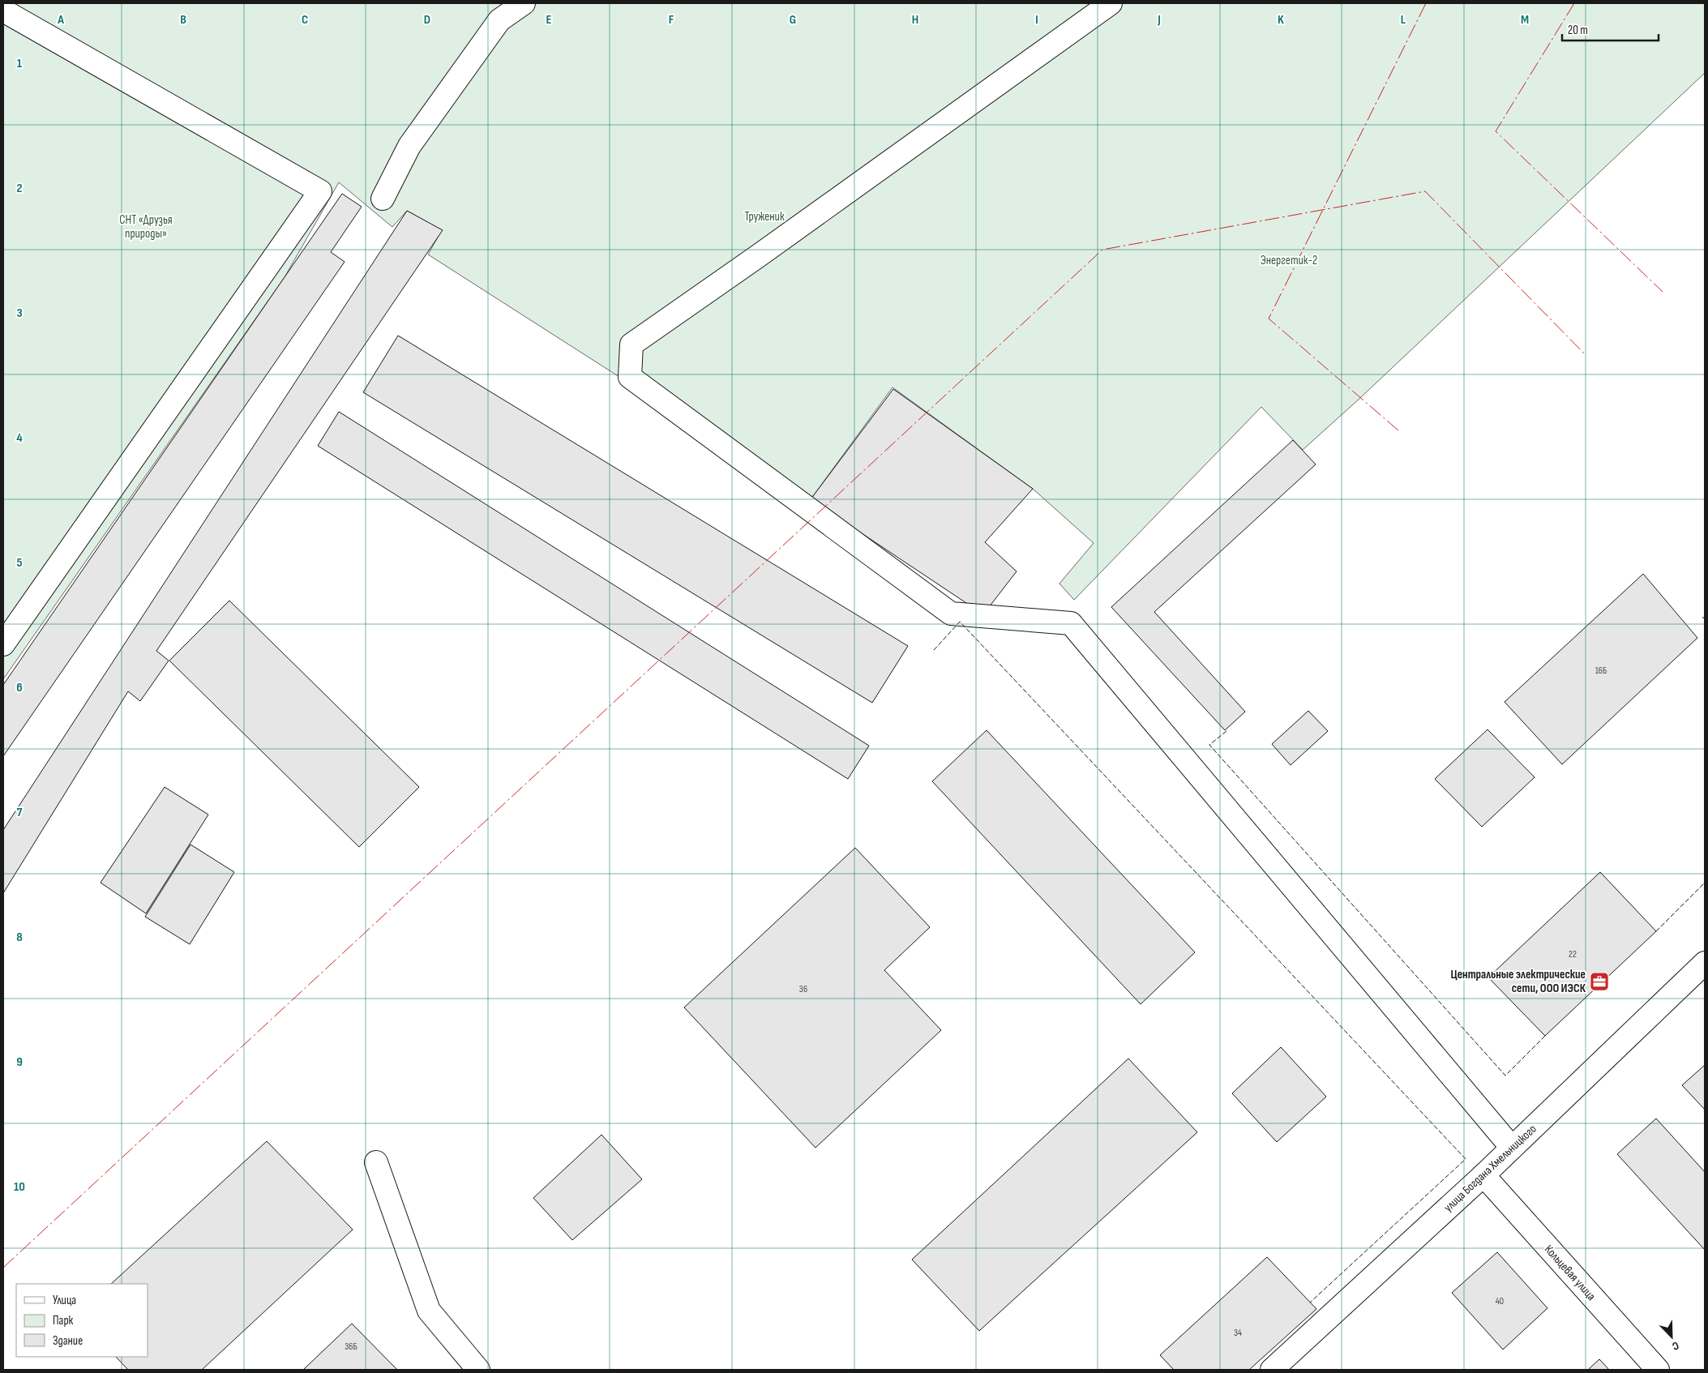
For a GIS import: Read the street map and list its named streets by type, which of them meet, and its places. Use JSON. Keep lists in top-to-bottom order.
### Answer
{
  "streets": {
    "street": ["улица Богдана Хмельницкого", "Кольцевая улица"]
  },
  "crossings": [
    ["улица Богдана Хмельницкого", "Кольцевая улица"]
  ],
  "parks": ["Труженик", "СНТ «Друзья природы»", "Энергетик-2"],
  "places": {
    "office": ["Центральные электрические сети, ООО ИЭСК"]
  },
  "house_numbers": [
    "16Б",
    "22",
    "36",
    "40",
    "34",
    "36Б"
  ],
  "legend": ["Улица", "Парк", "Здание"],
  "scale_bar": "20 m",
  "north": "bottom right",
  "grid": {
    "columns": [
      "A",
      "B",
      "C",
      "D",
      "E",
      "F",
      "G",
      "H",
      "I",
      "J",
      "K",
      "L",
      "M"
    ],
    "rows": [
      "1",
      "2",
      "3",
      "4",
      "5",
      "6",
      "7",
      "8",
      "9",
      "10"
    ]
  }
}
